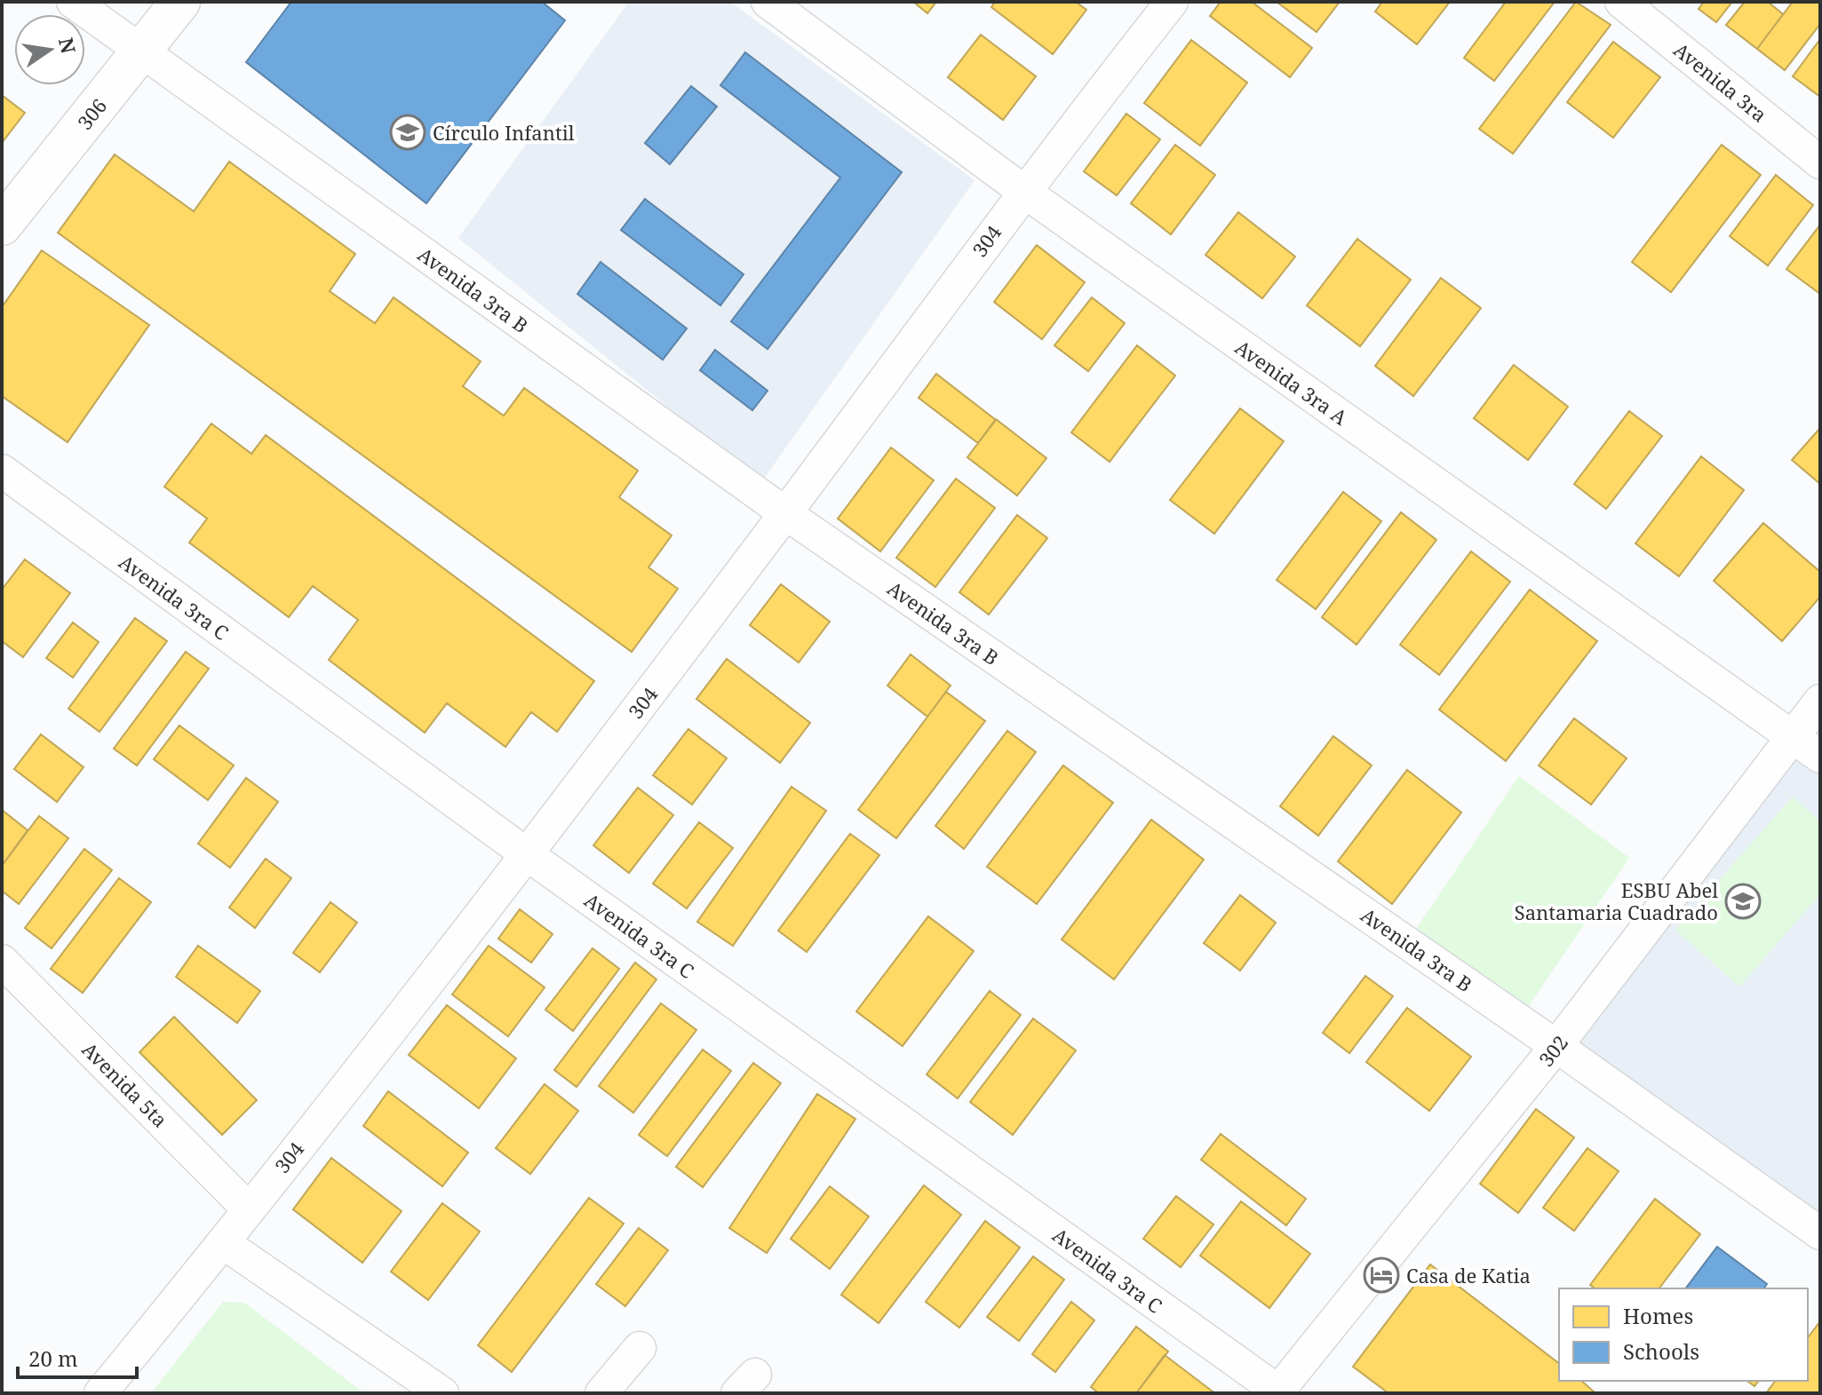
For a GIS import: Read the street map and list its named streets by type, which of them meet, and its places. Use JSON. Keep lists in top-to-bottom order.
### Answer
{
  "streets": {
    "street": [
      "Avenida 3ra",
      "306",
      "304",
      "Avenida 3ra B",
      "Avenida 3ra A",
      "Avenida 3ra C",
      "302",
      "Avenida 5ta"
    ]
  },
  "crossings": [
    ["306", "Avenida 3ra B"],
    ["304", "Avenida 3ra B"],
    ["304", "Avenida 3ra A"],
    ["304", "Avenida 3ra C"],
    ["304", "Avenida 5ta"],
    ["Avenida 3ra B", "302"],
    ["Avenida 3ra A", "302"],
    ["Avenida 3ra C", "302"]
  ],
  "places": {
    "school or university": ["Círculo Infantil", "ESBU Abel Santamaria Cuadrado"],
    "hotel": ["Casa de Katia"]
  },
  "legend": ["Homes", "Schools"],
  "scale_bar": "20 m",
  "north": "right"
}
